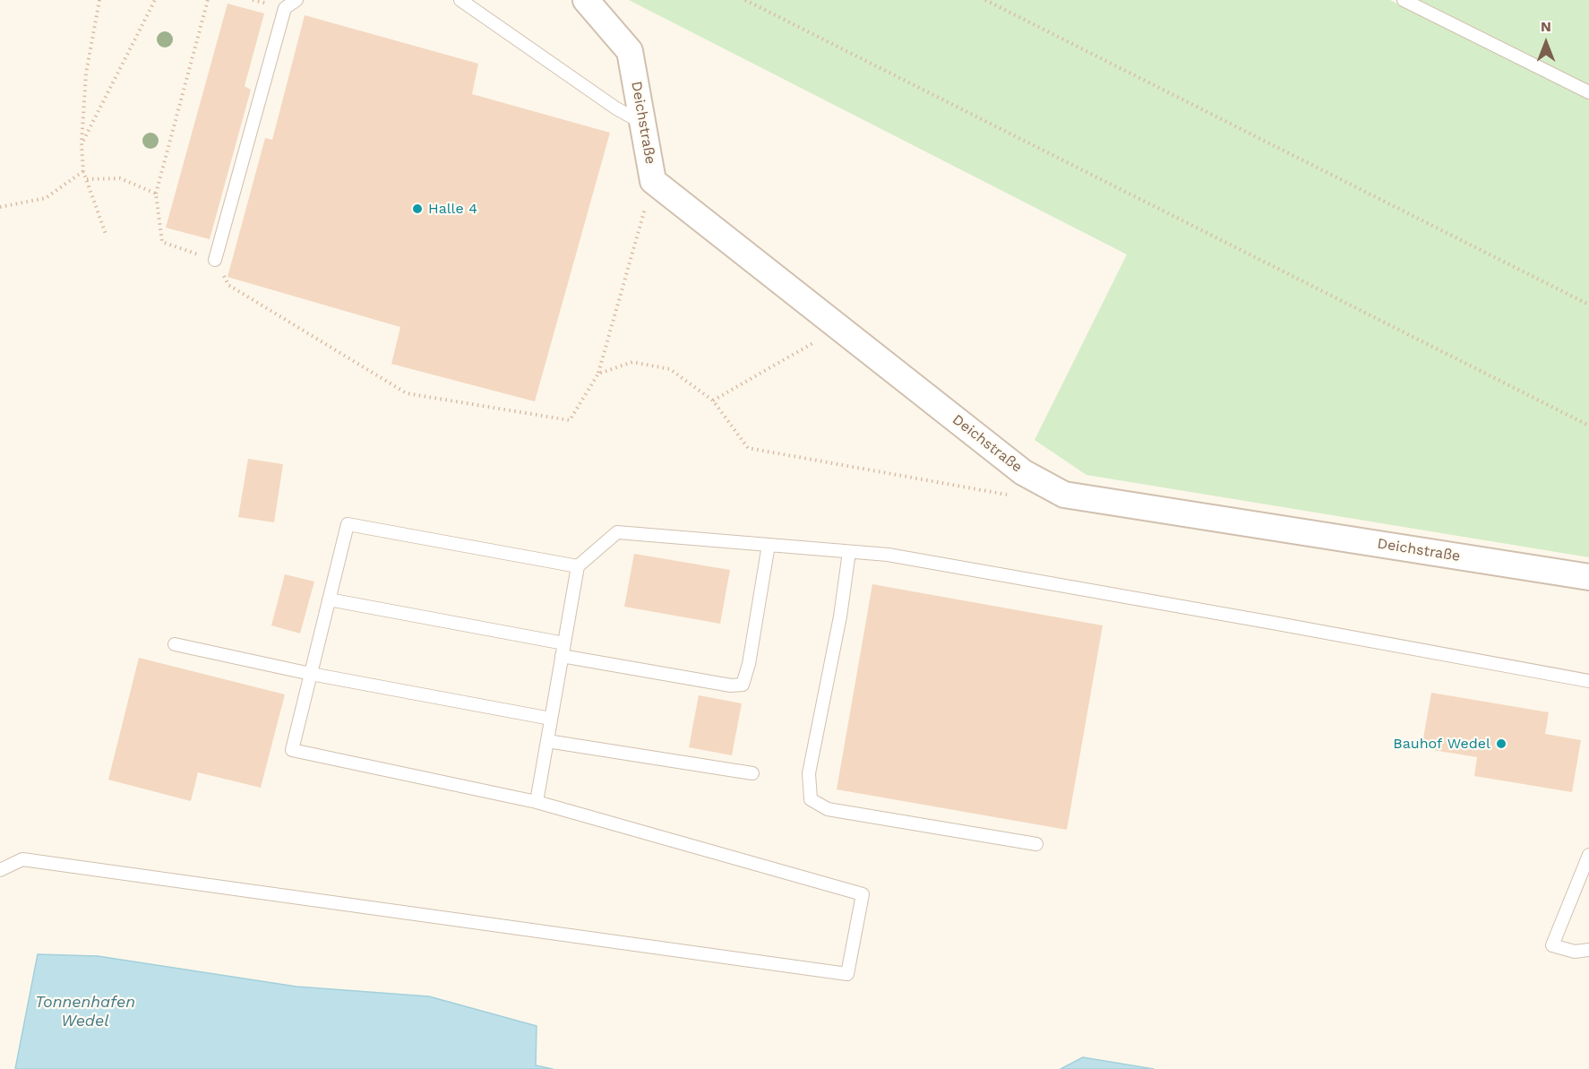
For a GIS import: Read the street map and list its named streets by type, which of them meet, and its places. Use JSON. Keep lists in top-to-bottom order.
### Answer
{
  "streets": {
    "street": ["Deichstraße"]
  },
  "water": ["Tonnenhafen Wedel"],
  "places": ["Halle 4", "Bauhof Wedel"],
  "north": "top"
}
